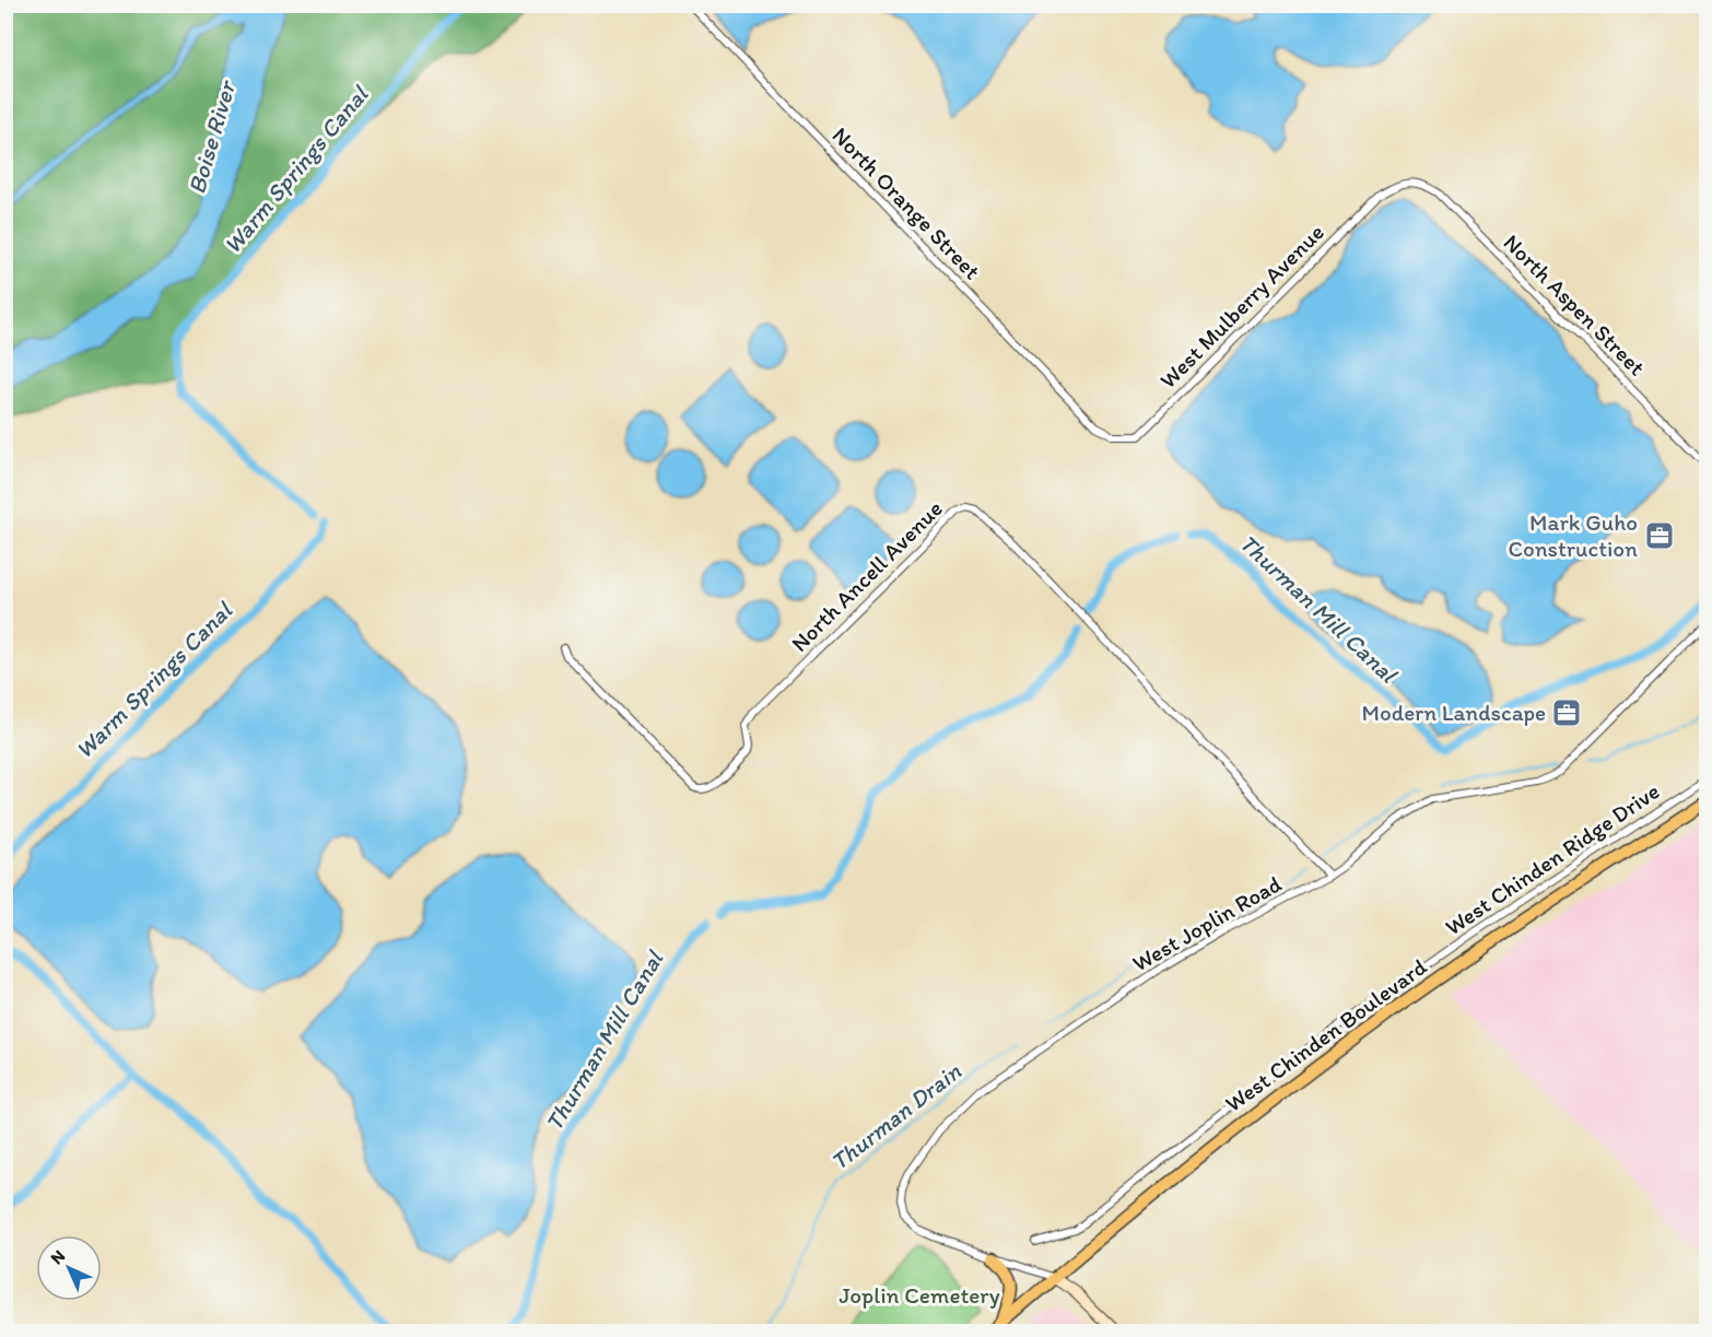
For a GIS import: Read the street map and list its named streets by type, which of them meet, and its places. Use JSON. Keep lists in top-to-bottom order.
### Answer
{
  "streets": {
    "main road": ["West Chinden Boulevard"],
    "street": [
      "North Orange Street",
      "North Aspen Street",
      "West Mulberry Avenue",
      "North Ancell Avenue",
      "West Chinden Ridge Drive",
      "West Joplin Road"
    ]
  },
  "crossings": [
    ["North Orange Street", "West Mulberry Avenue"],
    ["North Aspen Street", "West Mulberry Avenue"],
    ["North Ancell Avenue", "West Joplin Road"],
    ["West Joplin Road", "West Chinden Boulevard"]
  ],
  "water": [
    "Boise River",
    "Warm Springs Canal",
    "Thurman Mill Canal",
    "Thurman Drain"
  ],
  "parks": ["Joplin Cemetery"],
  "places": {
    "office": ["Mark Guho Construction", "Modern Landscape"]
  },
  "north": "top left"
}
